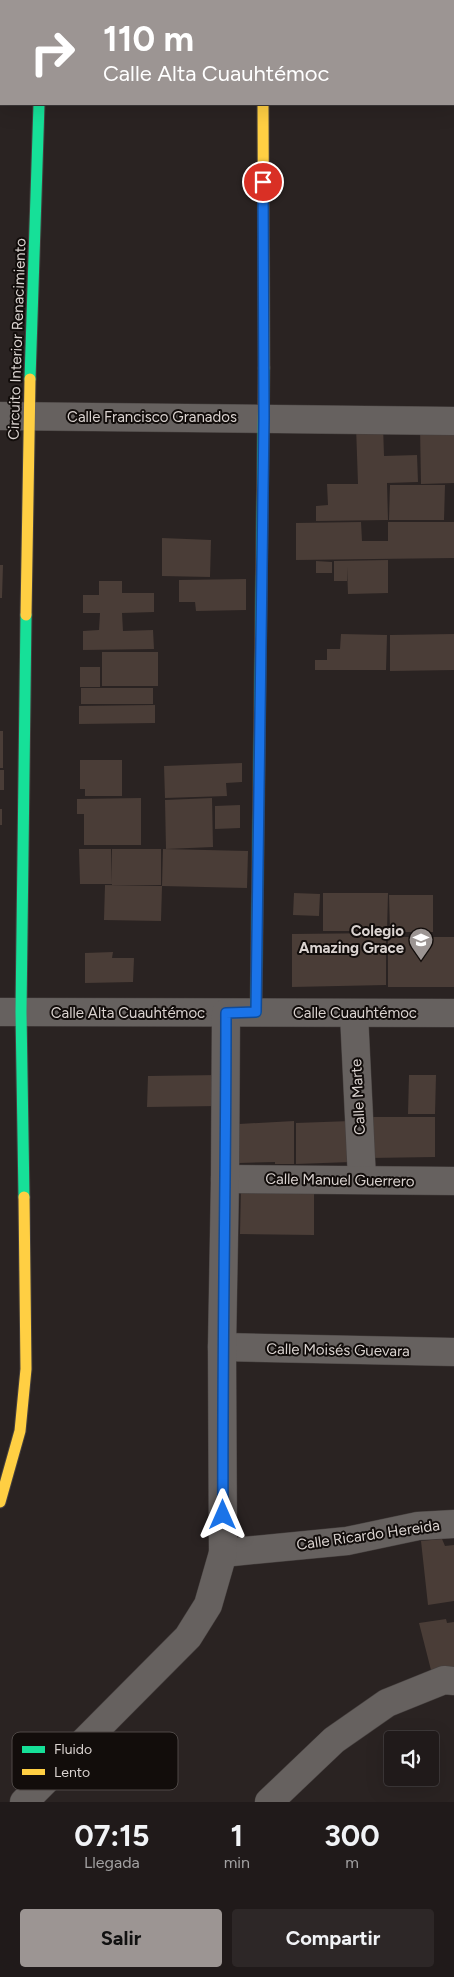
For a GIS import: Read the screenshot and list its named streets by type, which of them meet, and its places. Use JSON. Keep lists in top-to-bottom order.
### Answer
{
  "streets": {
    "main road": ["Circuito Interior Renacimiento"],
    "street": [
      "Calle Francisco Granados",
      "Calle Alta Cuauhtémoc",
      "Calle Cuauhtémoc",
      "Calle Marte",
      "Calle Manuel Guerrero",
      "Calle Moisés Guevara",
      "Calle Ricardo Hereida"
    ]
  },
  "crossings": [
    ["Circuito Interior Renacimiento", "Calle Francisco Granados"],
    ["Circuito Interior Renacimiento", "Calle Alta Cuauhtémoc"],
    ["Calle Alta Cuauhtémoc", "Calle Cuauhtémoc"],
    ["Calle Cuauhtémoc", "Calle Marte"],
    ["Calle Marte", "Calle Manuel Guerrero"]
  ],
  "places": {
    "school or university": ["Colegio Amazing Grace"]
  },
  "legend": ["Fluido", "Lento"],
  "page": {
    "turn": ["110 m", "Calle Alta Cuauhtémoc"],
    "eta": [
      "07:15",
      "Llegada",
      "1",
      "min",
      "300",
      "m"
    ],
    "buttons": ["Salir", "Compartir"]
  }
}
